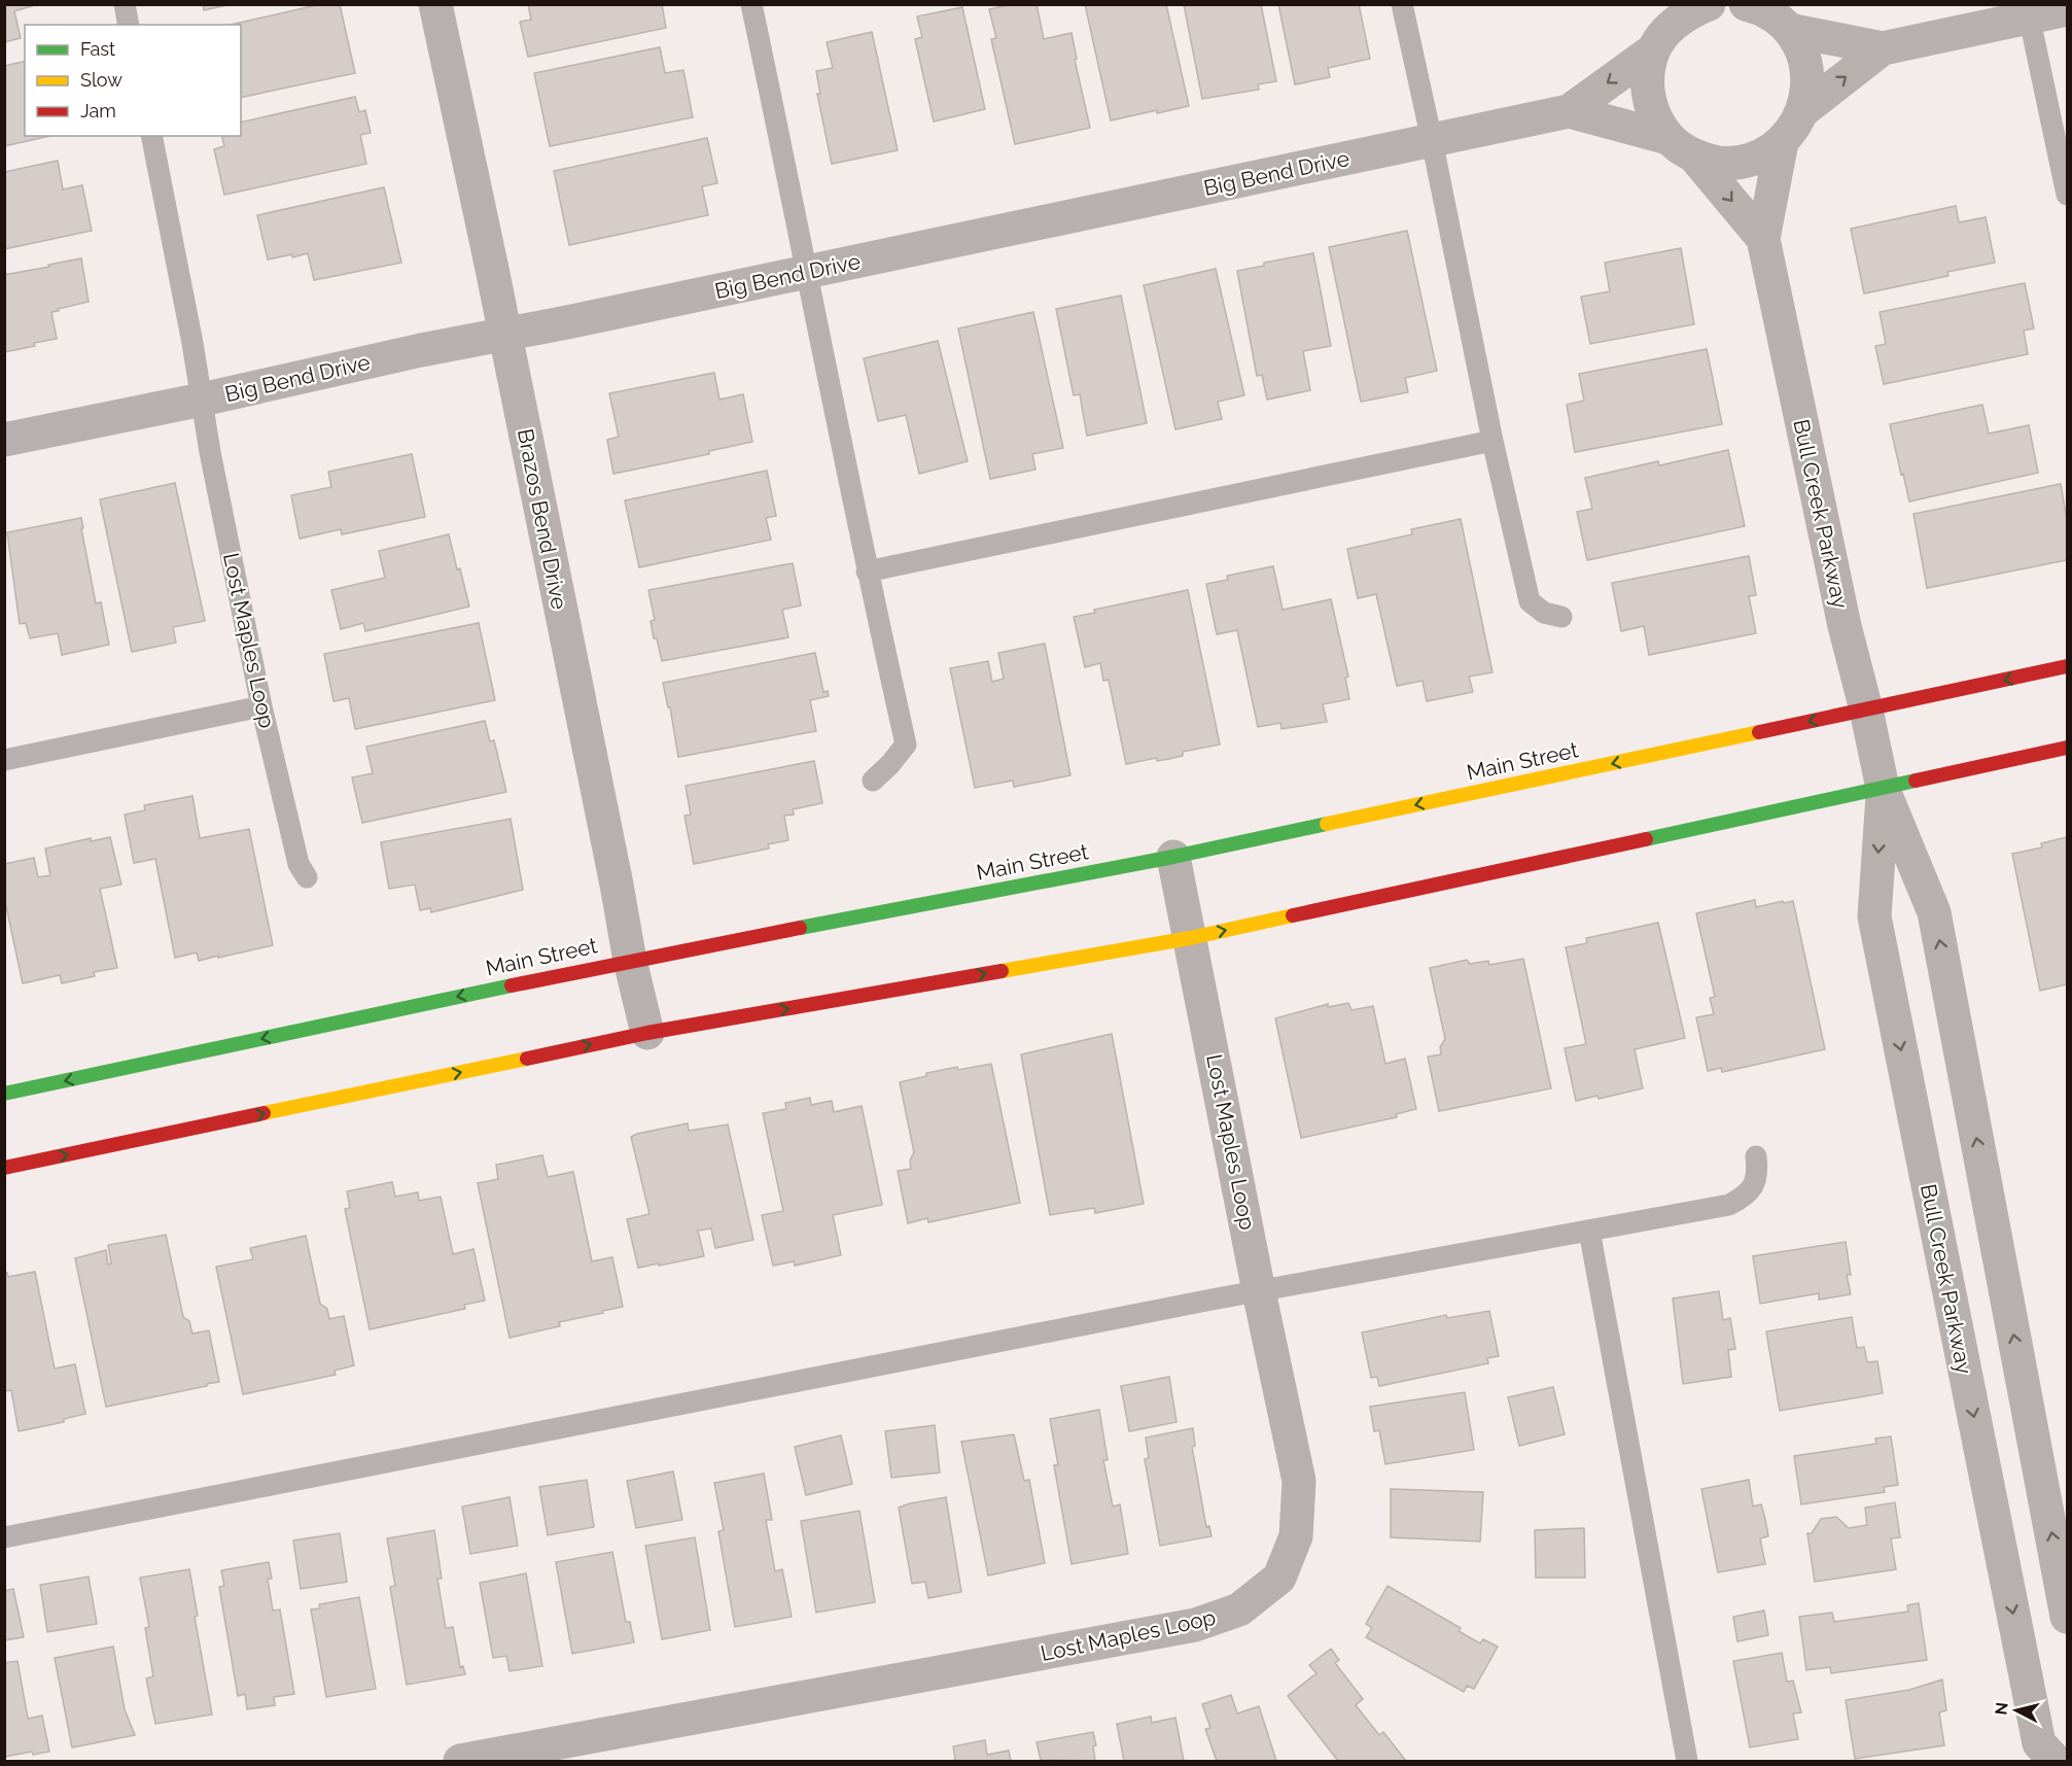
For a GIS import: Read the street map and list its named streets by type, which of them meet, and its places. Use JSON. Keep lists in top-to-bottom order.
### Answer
{
  "streets": {
    "street": [
      "Big Bend Drive",
      "Bull Creek Parkway",
      "Brazos Bend Drive",
      "Lost Maples Loop",
      "Main Street"
    ]
  },
  "crossings": [
    ["Big Bend Drive", "Brazos Bend Drive"],
    ["Big Bend Drive", "Lost Maples Loop"],
    ["Bull Creek Parkway", "Main Street"],
    ["Brazos Bend Drive", "Main Street"],
    ["Lost Maples Loop", "Main Street"]
  ],
  "legend": ["Fast", "Slow", "Jam"],
  "north": "left"
}
